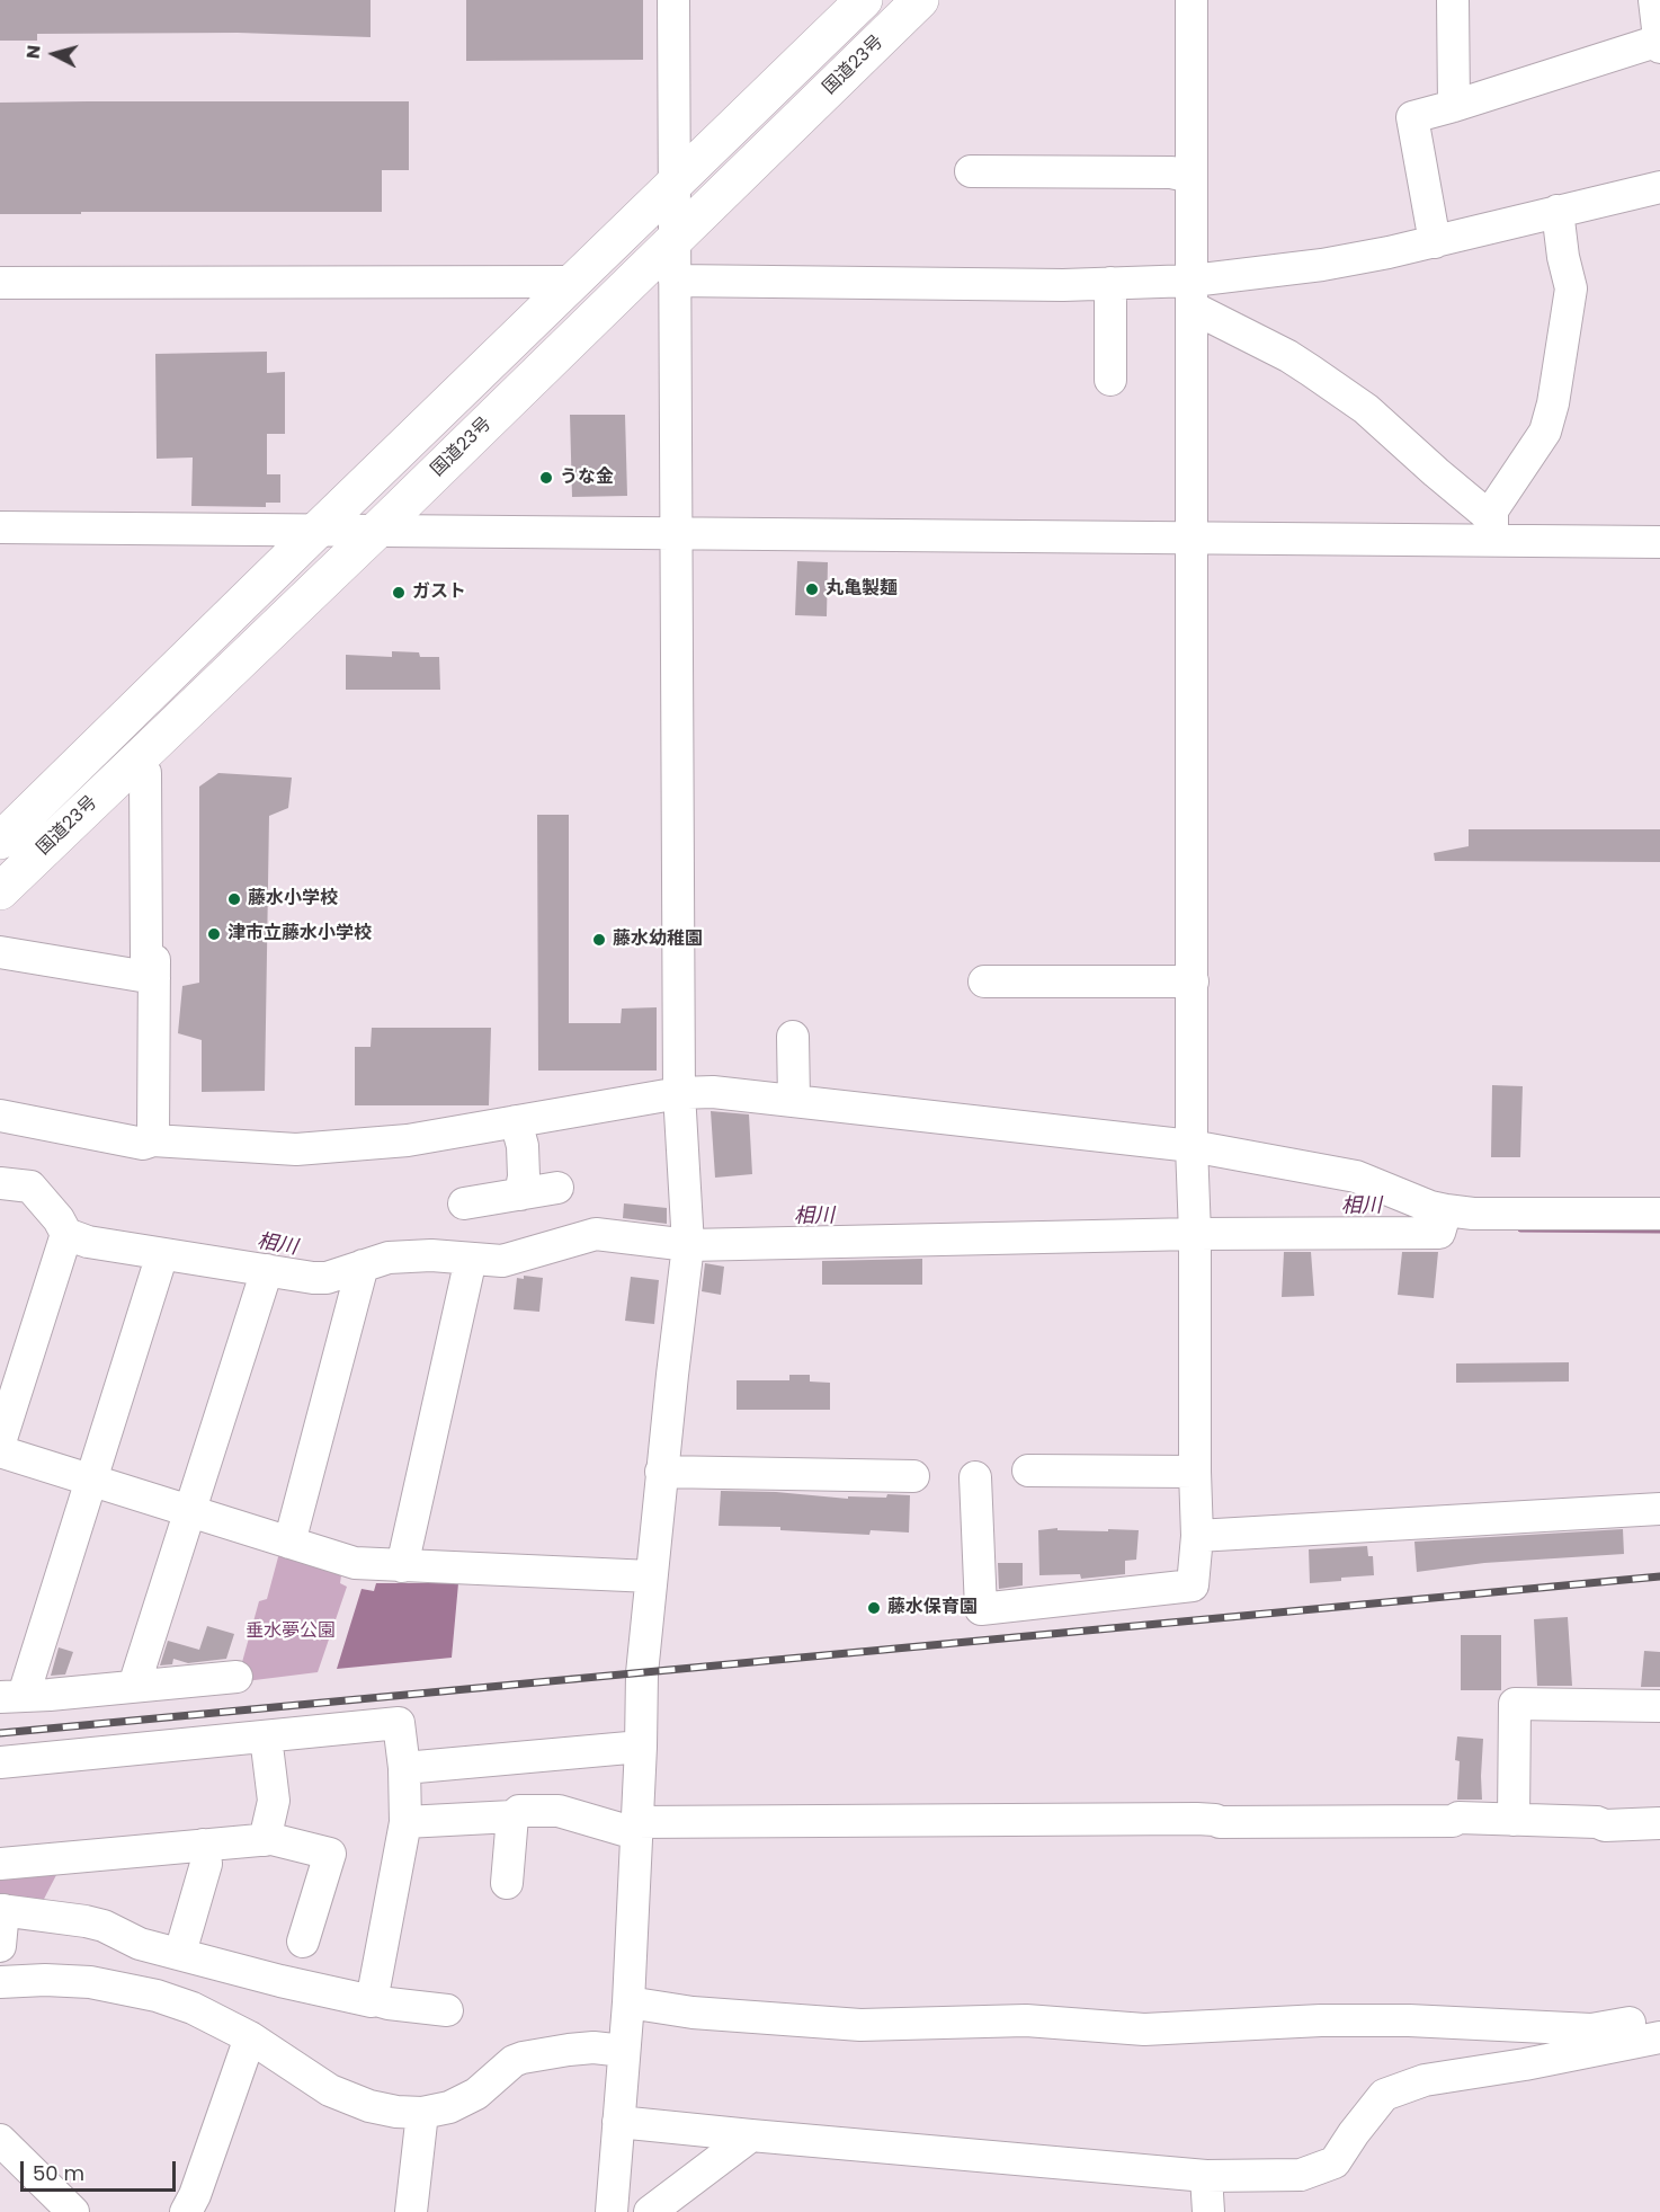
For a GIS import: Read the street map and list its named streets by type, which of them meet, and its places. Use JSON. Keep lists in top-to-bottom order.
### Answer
{
  "streets": {
    "highway": ["国道23号"]
  },
  "water": ["相川"],
  "parks": ["垂水夢公園"],
  "places": [
    "うな金",
    "丸亀製麺",
    "ガスト",
    "藤水小学校",
    "津市立藤水小学校",
    "藤水幼稚園",
    "藤水保育園"
  ],
  "scale_bar": "50 m",
  "north": "left"
}
